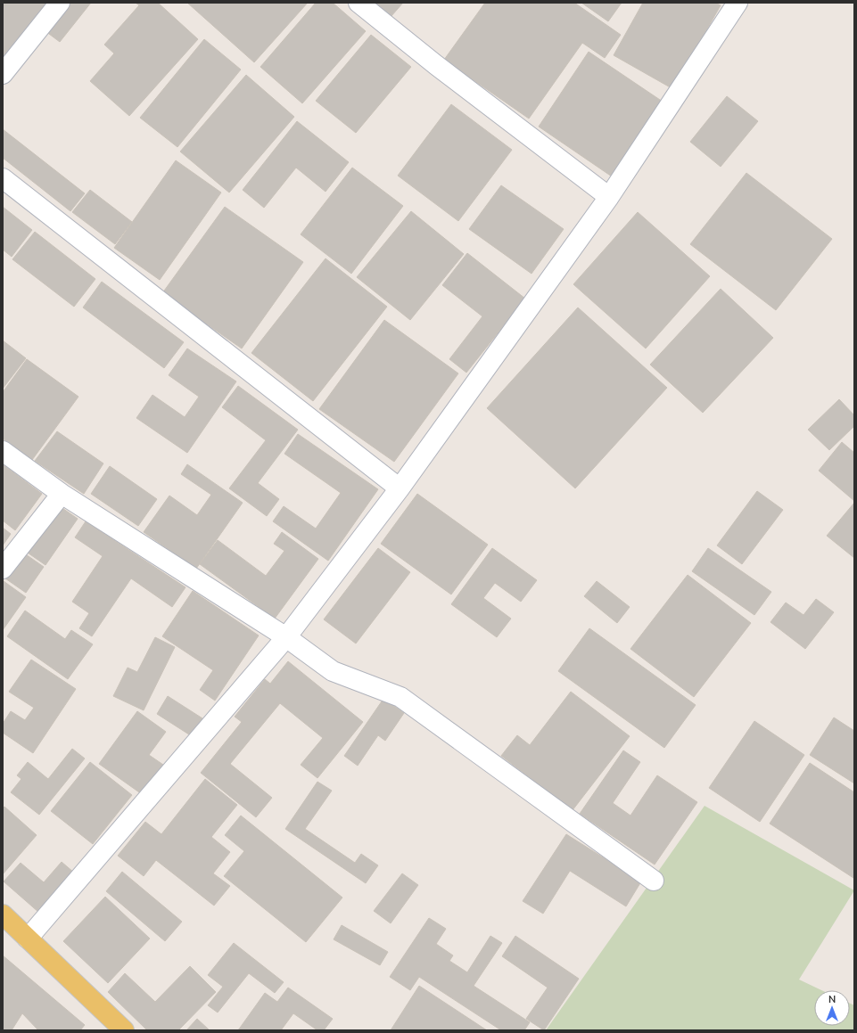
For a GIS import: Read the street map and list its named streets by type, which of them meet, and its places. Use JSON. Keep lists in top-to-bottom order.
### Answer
{
  "north": "top"
}
